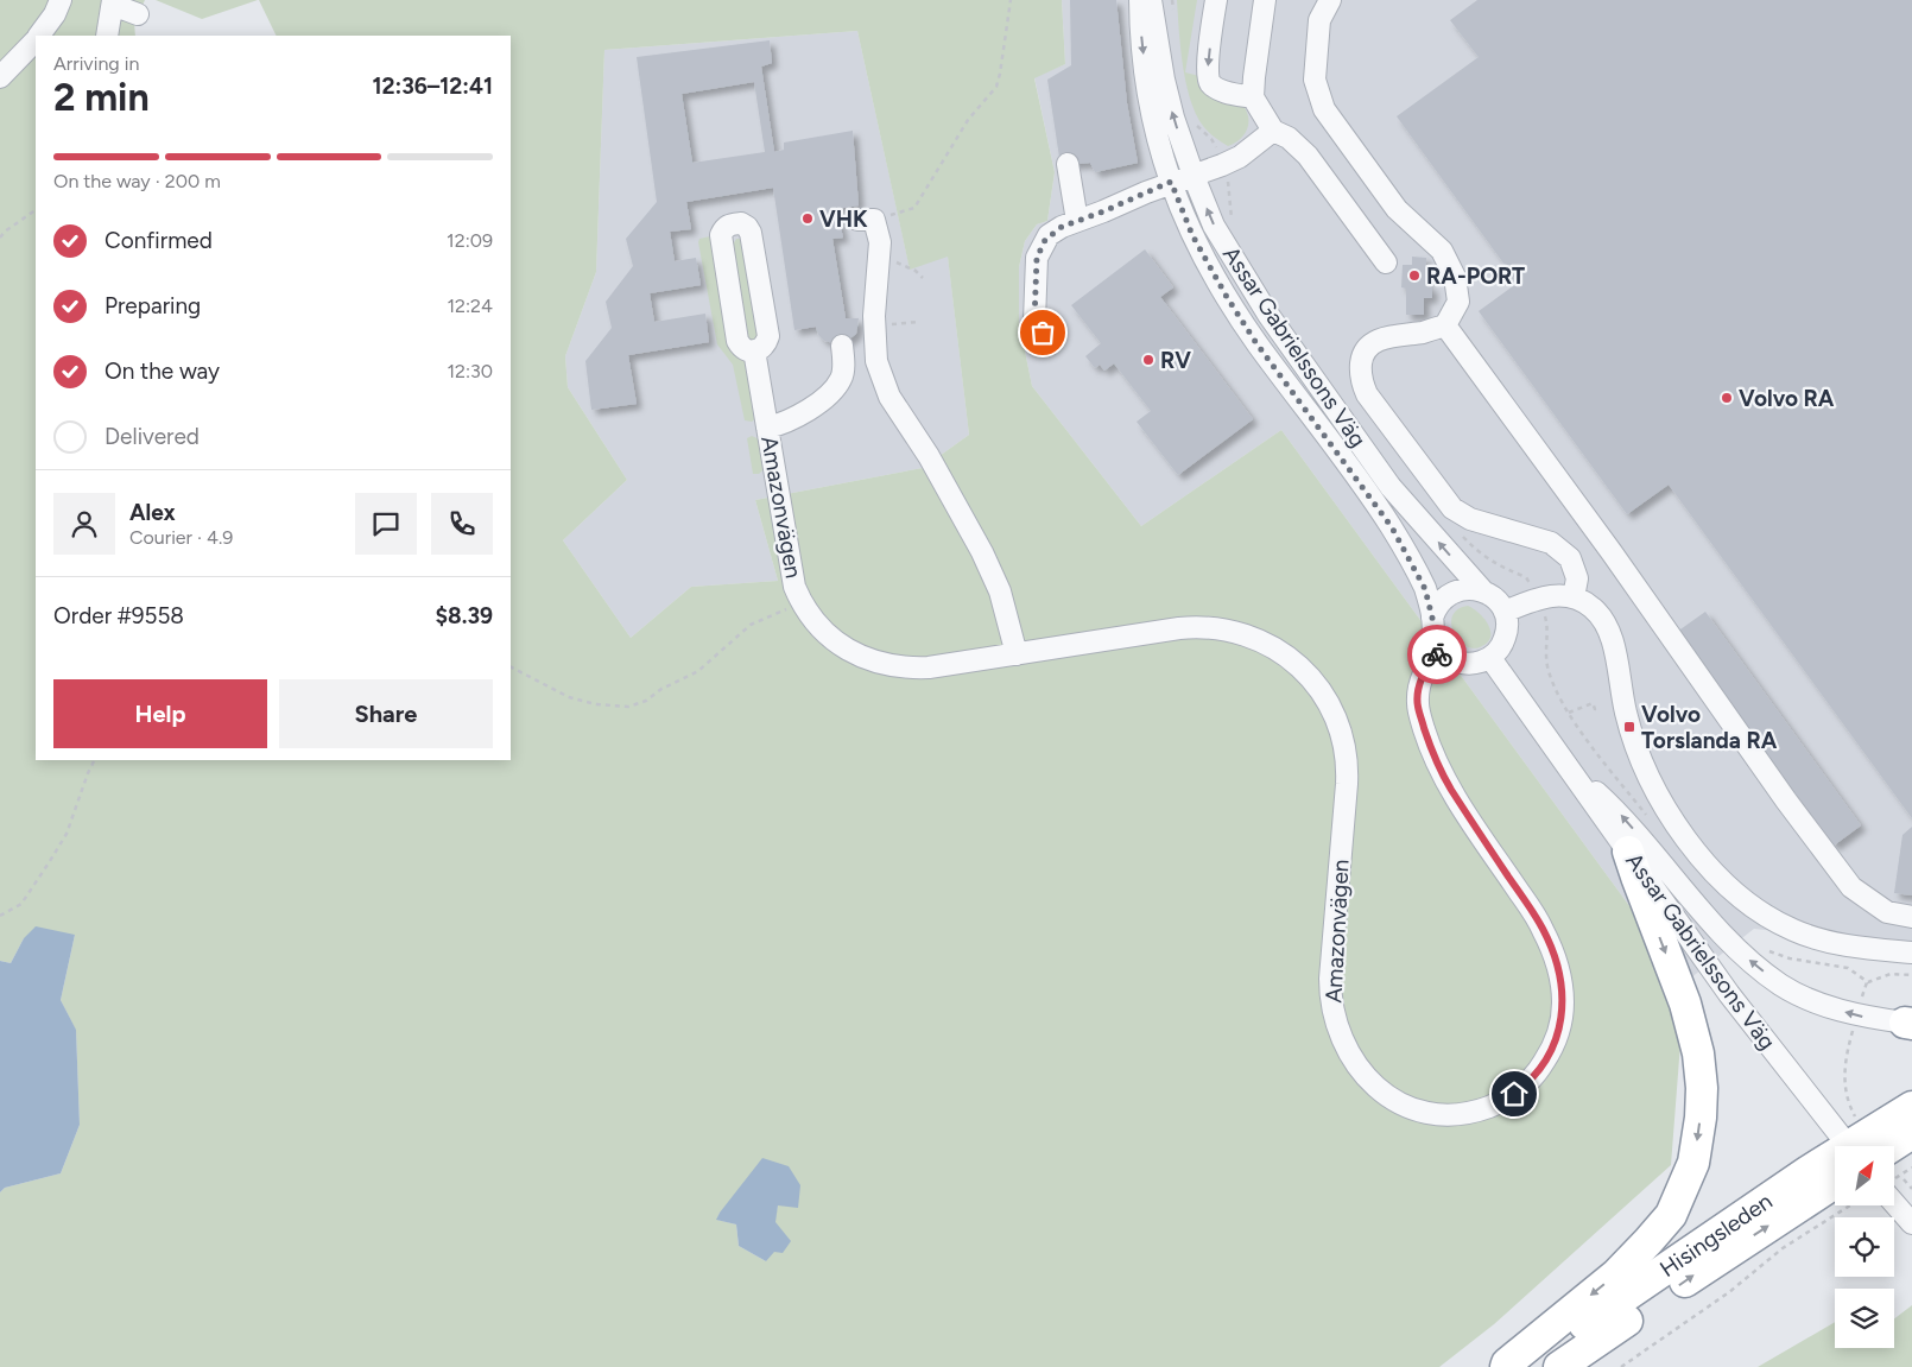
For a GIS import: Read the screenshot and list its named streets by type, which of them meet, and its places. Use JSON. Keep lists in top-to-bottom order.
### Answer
{
  "streets": {
    "highway": ["Hisingsleden"],
    "street": ["Assar Gabrielssons Väg", "Amazonvägen"]
  },
  "crossings": [
    ["Assar Gabrielssons Väg", "Amazonvägen"]
  ],
  "places": {
    "other": [
      "VHK",
      "RA-PORT",
      "RV",
      "Volvo RA"
    ],
    "transit": ["Volvo Torslanda RA"]
  },
  "north": "top right",
  "page": {
    "heading": ["2 min", "Arriving in", "12:36–12:41"],
    "panel": [
      "Alex",
      "Courier · 4.9",
      "Order #9558",
      "$8.39"
    ],
    "bar": "On the way · 200 m",
    "list": [
      ["Confirmed", "12:09"],
      ["Preparing", "12:24"],
      ["On the way", "12:30"],
      "Delivered"
    ],
    "buttons": ["Help", "Share"]
  }
}
